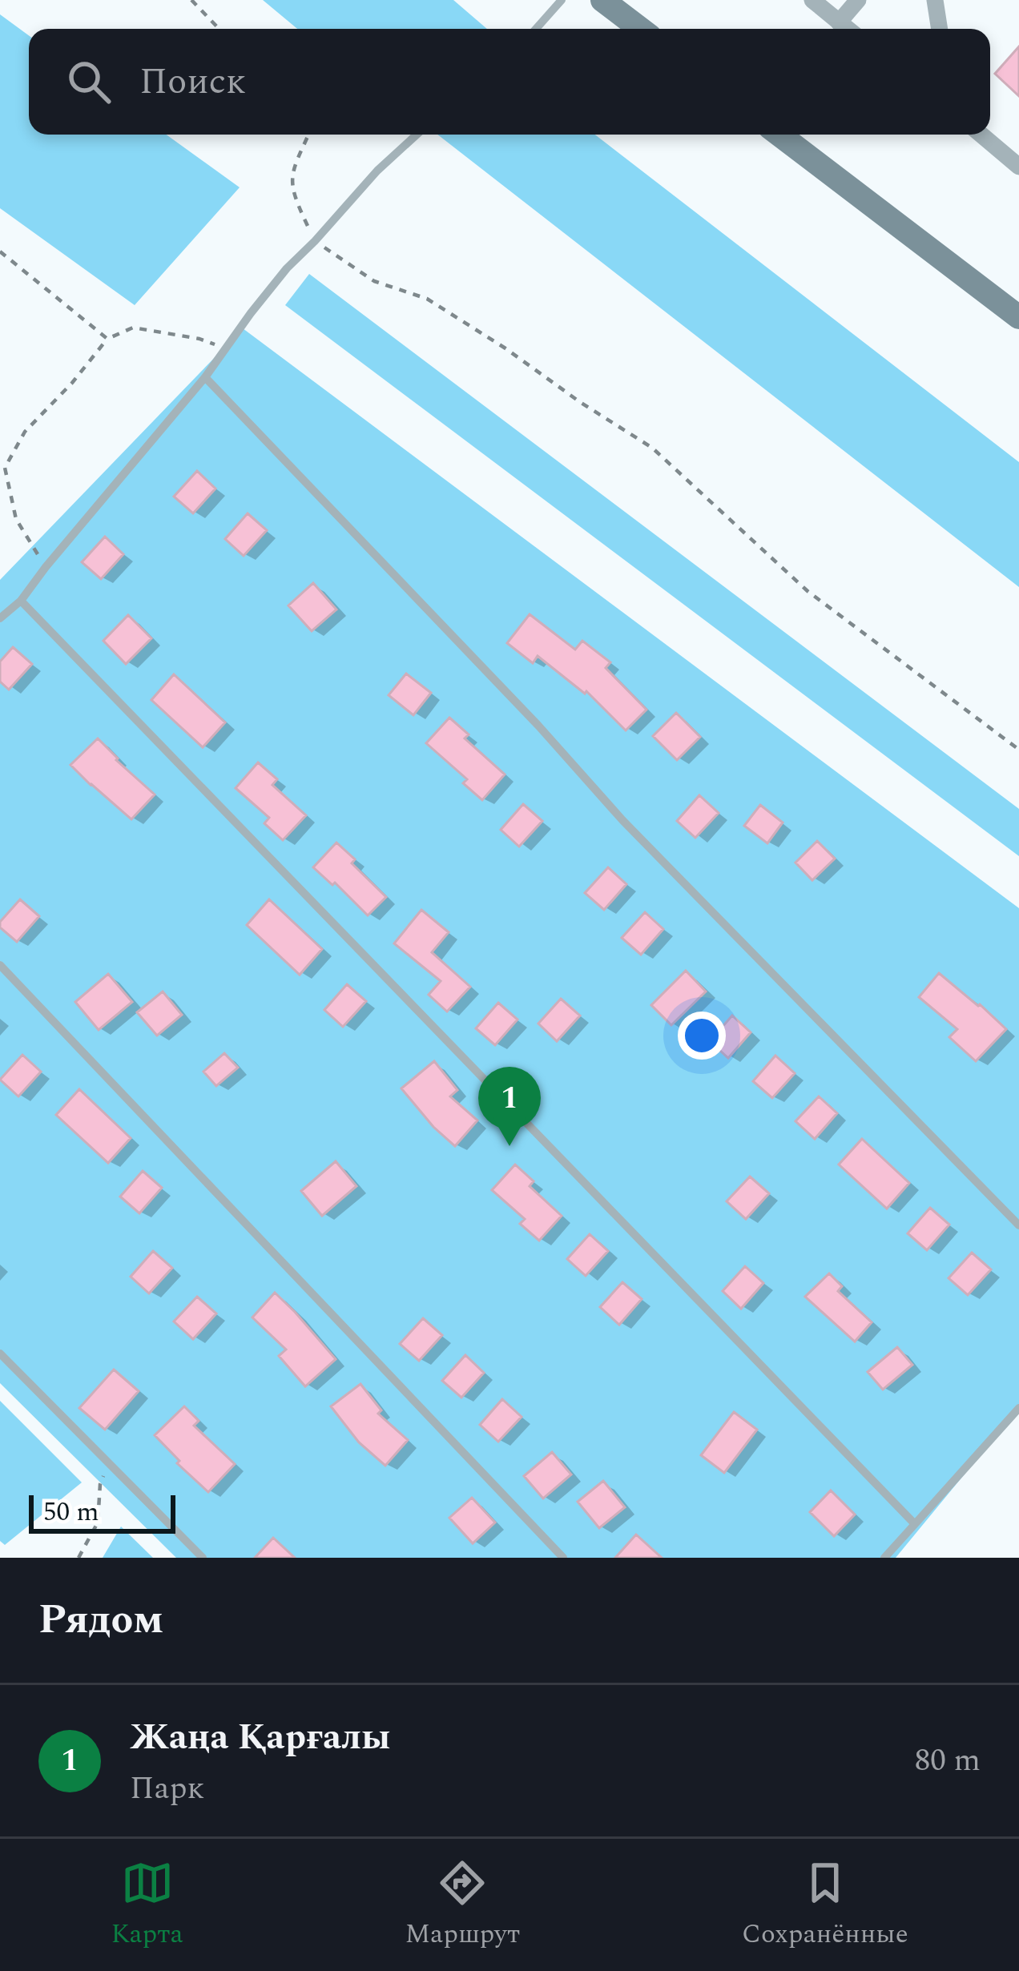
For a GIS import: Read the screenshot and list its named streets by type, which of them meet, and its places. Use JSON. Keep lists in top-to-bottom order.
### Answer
{
  "scale_bar": "50 m",
  "page": {
    "search": "Поиск",
    "pins": "1",
    "scale": "50 m",
    "heading": "Рядом",
    "list": [
      {
        "mark": "1",
        "name": "Жаңа Қарғалы",
        "note": "Парк",
        "value": "80 m"
      }
    ],
    "nav": ["Карта", "Маршрут", "Сохранённые"]
  }
}
